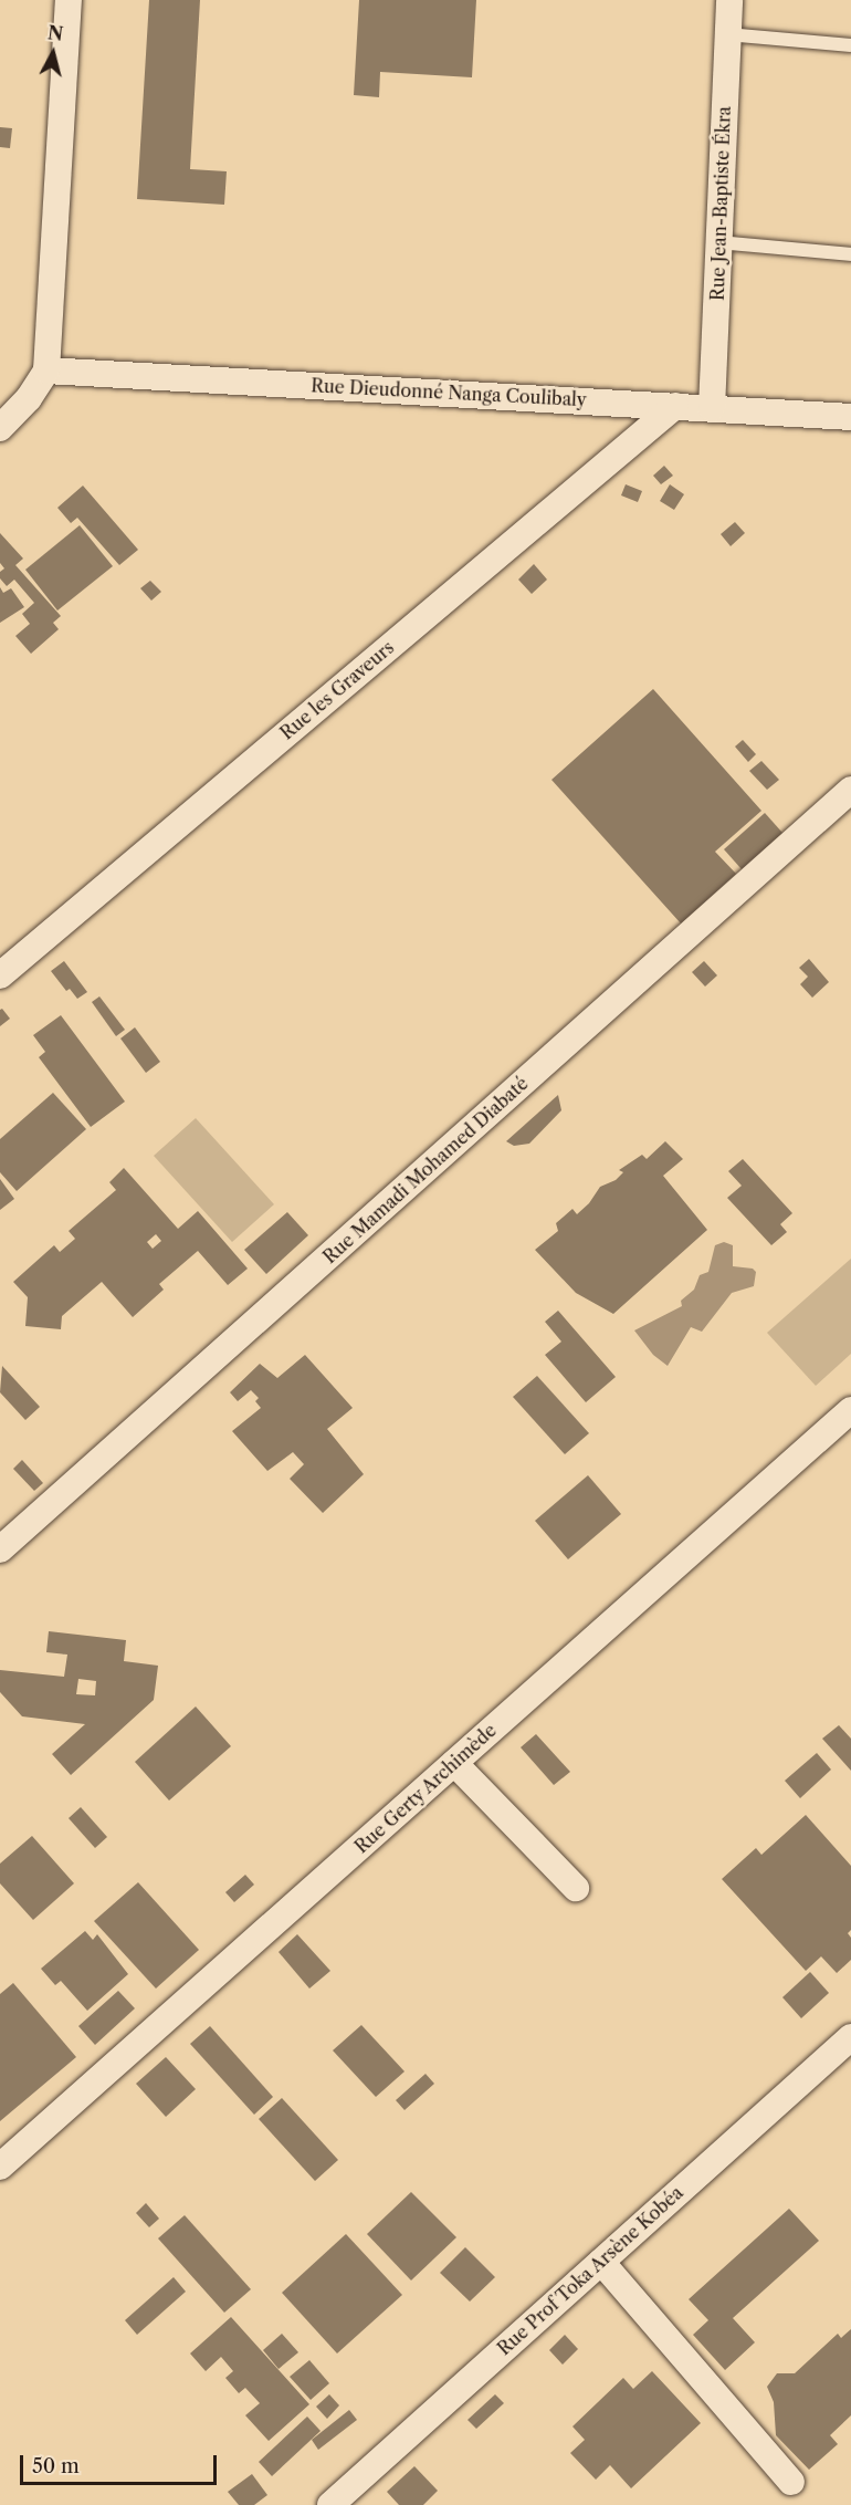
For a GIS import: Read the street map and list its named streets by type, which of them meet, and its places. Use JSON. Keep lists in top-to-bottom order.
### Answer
{
  "streets": {
    "street": [
      "Rue Jean-Baptiste Ékra",
      "Rue Dieudonné Nanga Coulibaly",
      "Rue les Graveurs",
      "Rue Mamadi Mohamed Diabaté",
      "Rue Gerty Archimède",
      "Rue Prof Toka Arsène Kobéa"
    ]
  },
  "crossings": [
    ["Rue Jean-Baptiste Ékra", "Rue Dieudonné Nanga Coulibaly"],
    ["Rue Dieudonné Nanga Coulibaly", "Rue les Graveurs"]
  ],
  "scale_bar": "50 m",
  "north": "top"
}
